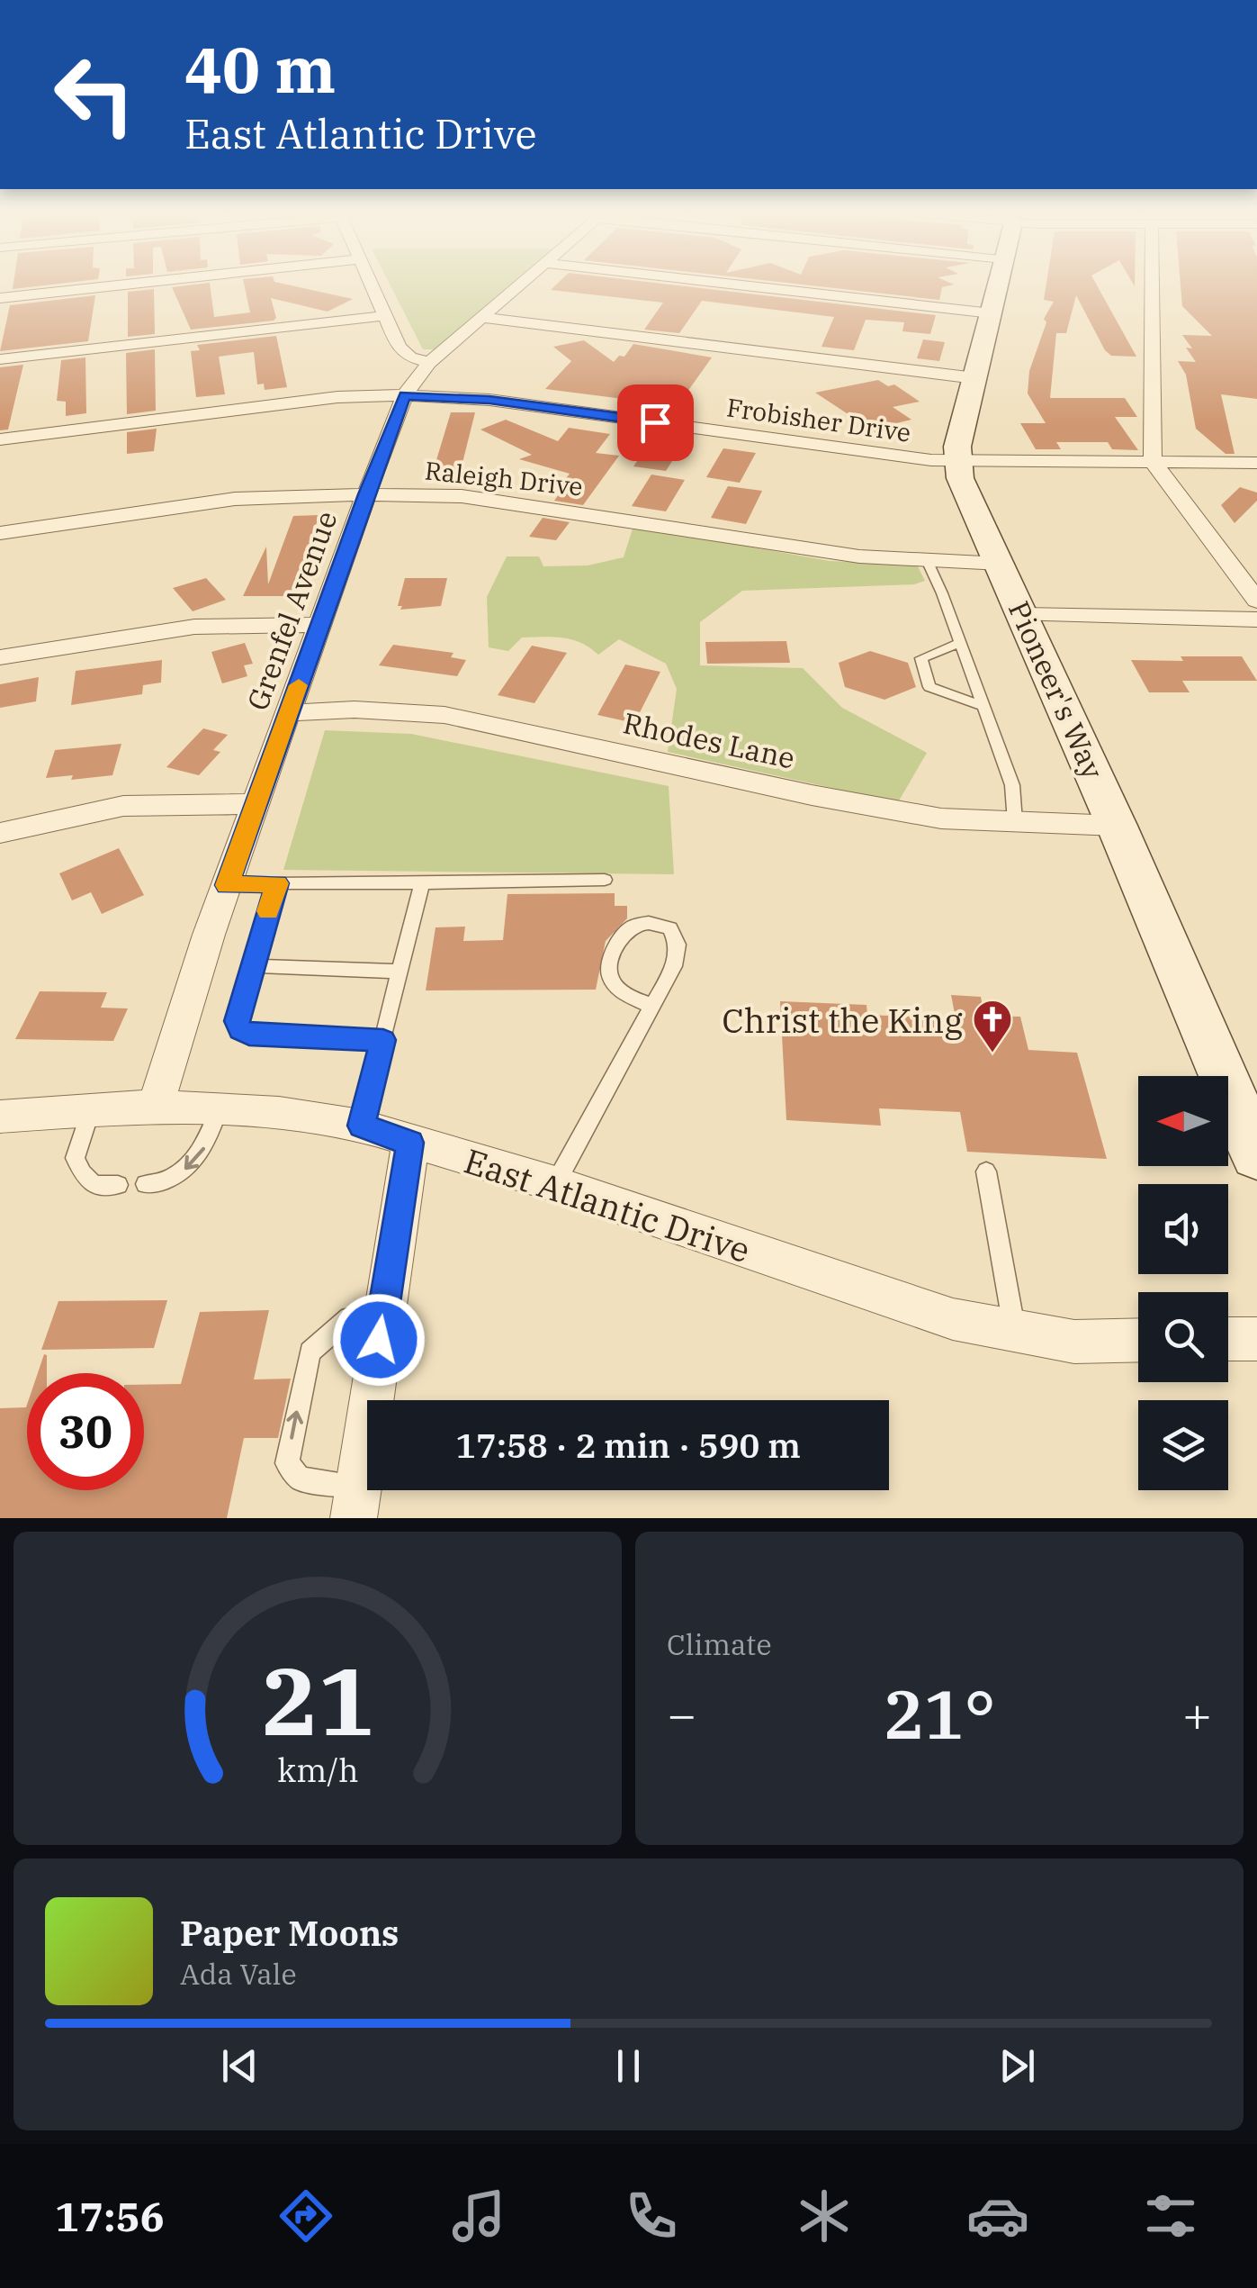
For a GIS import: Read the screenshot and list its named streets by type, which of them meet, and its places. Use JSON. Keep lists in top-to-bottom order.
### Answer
{
  "streets": {
    "main road": ["Pioneer's Way"],
    "street": [
      "Frobisher Drive",
      "Raleigh Drive",
      "Grenfel Avenue",
      "Rhodes Lane",
      "East Atlantic Drive"
    ]
  },
  "crossings": [
    ["Frobisher Drive", "Grenfel Avenue"],
    ["Frobisher Drive", "Pioneer's Way"],
    ["Raleigh Drive", "Grenfel Avenue"],
    ["Raleigh Drive", "Pioneer's Way"],
    ["Grenfel Avenue", "Rhodes Lane"],
    ["Grenfel Avenue", "East Atlantic Drive"],
    ["Pioneer's Way", "Rhodes Lane"]
  ],
  "places": {
    "church": ["Christ the King"]
  },
  "north": "left",
  "page": {
    "turn": ["40 m", "East Atlantic Drive"],
    "limit": "30",
    "trip": "17:58 · 2 min · 590 m",
    "tile": "Climate",
    "heat": ["−", "21°", "+"],
    "song": ["Paper Moons", "Ada Vale"],
    "tabs": "17:56",
    "gauge": ["21", "km/h"]
  }
}
